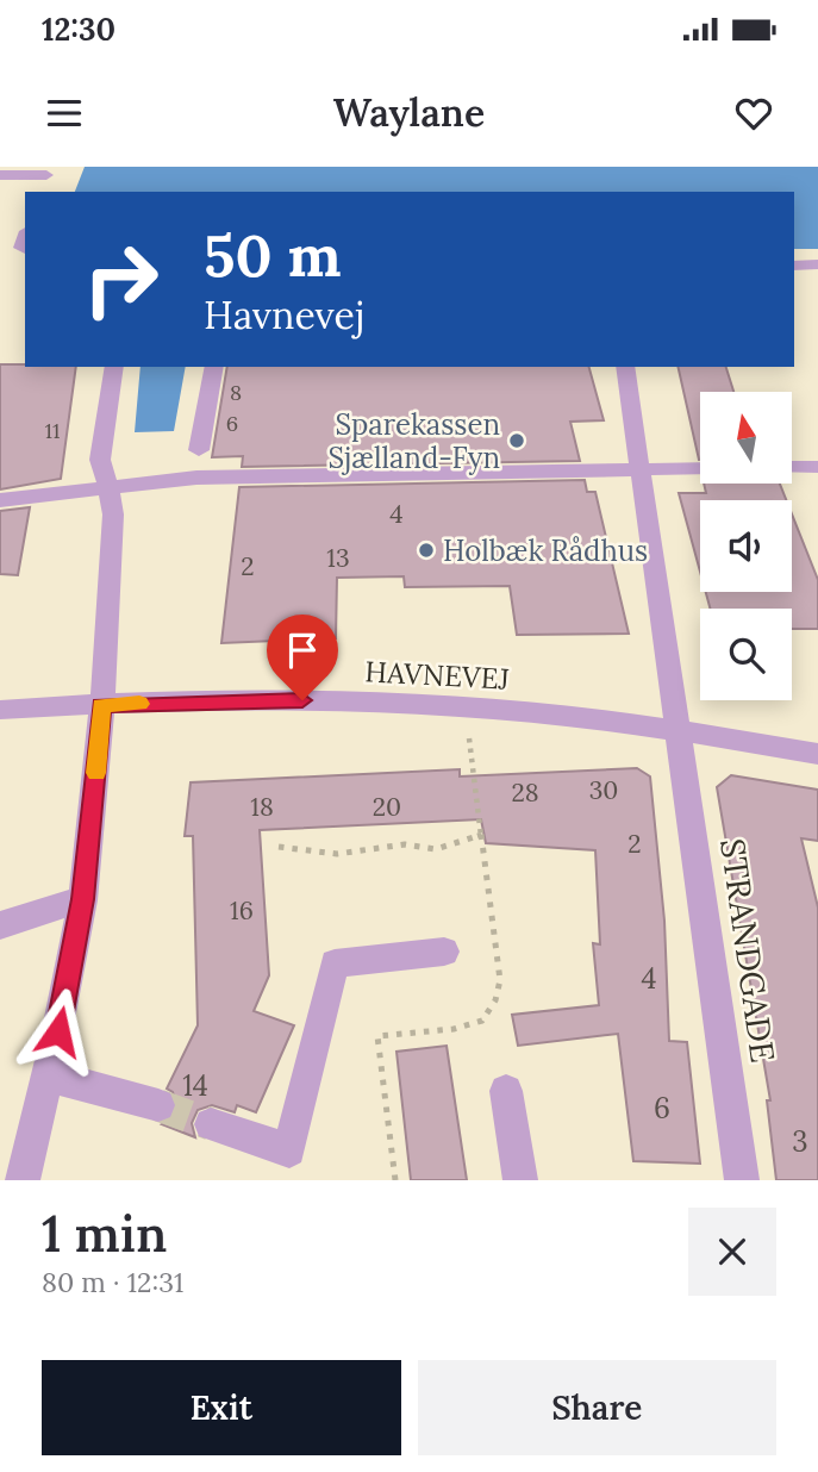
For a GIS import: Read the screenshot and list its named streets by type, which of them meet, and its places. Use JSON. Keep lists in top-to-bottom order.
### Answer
{
  "streets": {
    "street": ["HAVNEVEJ", "STRANDGADE"]
  },
  "crossings": [
    ["HAVNEVEJ", "STRANDGADE"]
  ],
  "places": ["Sparekassen Sjælland-Fyn", "Holbæk Rådhus"],
  "house_numbers": [
    "8",
    "6",
    "11",
    "4",
    "13",
    "2",
    "30",
    "28",
    "18",
    "20",
    "2",
    "16",
    "4",
    "14",
    "6",
    "3"
  ],
  "north": "top",
  "page": {
    "status": "12:30",
    "header": "Waylane",
    "turn": ["50 m", "Havnevej"],
    "heading": ["1 min", "80 m · 12:31"],
    "buttons": ["Exit", "Share"]
  }
}
